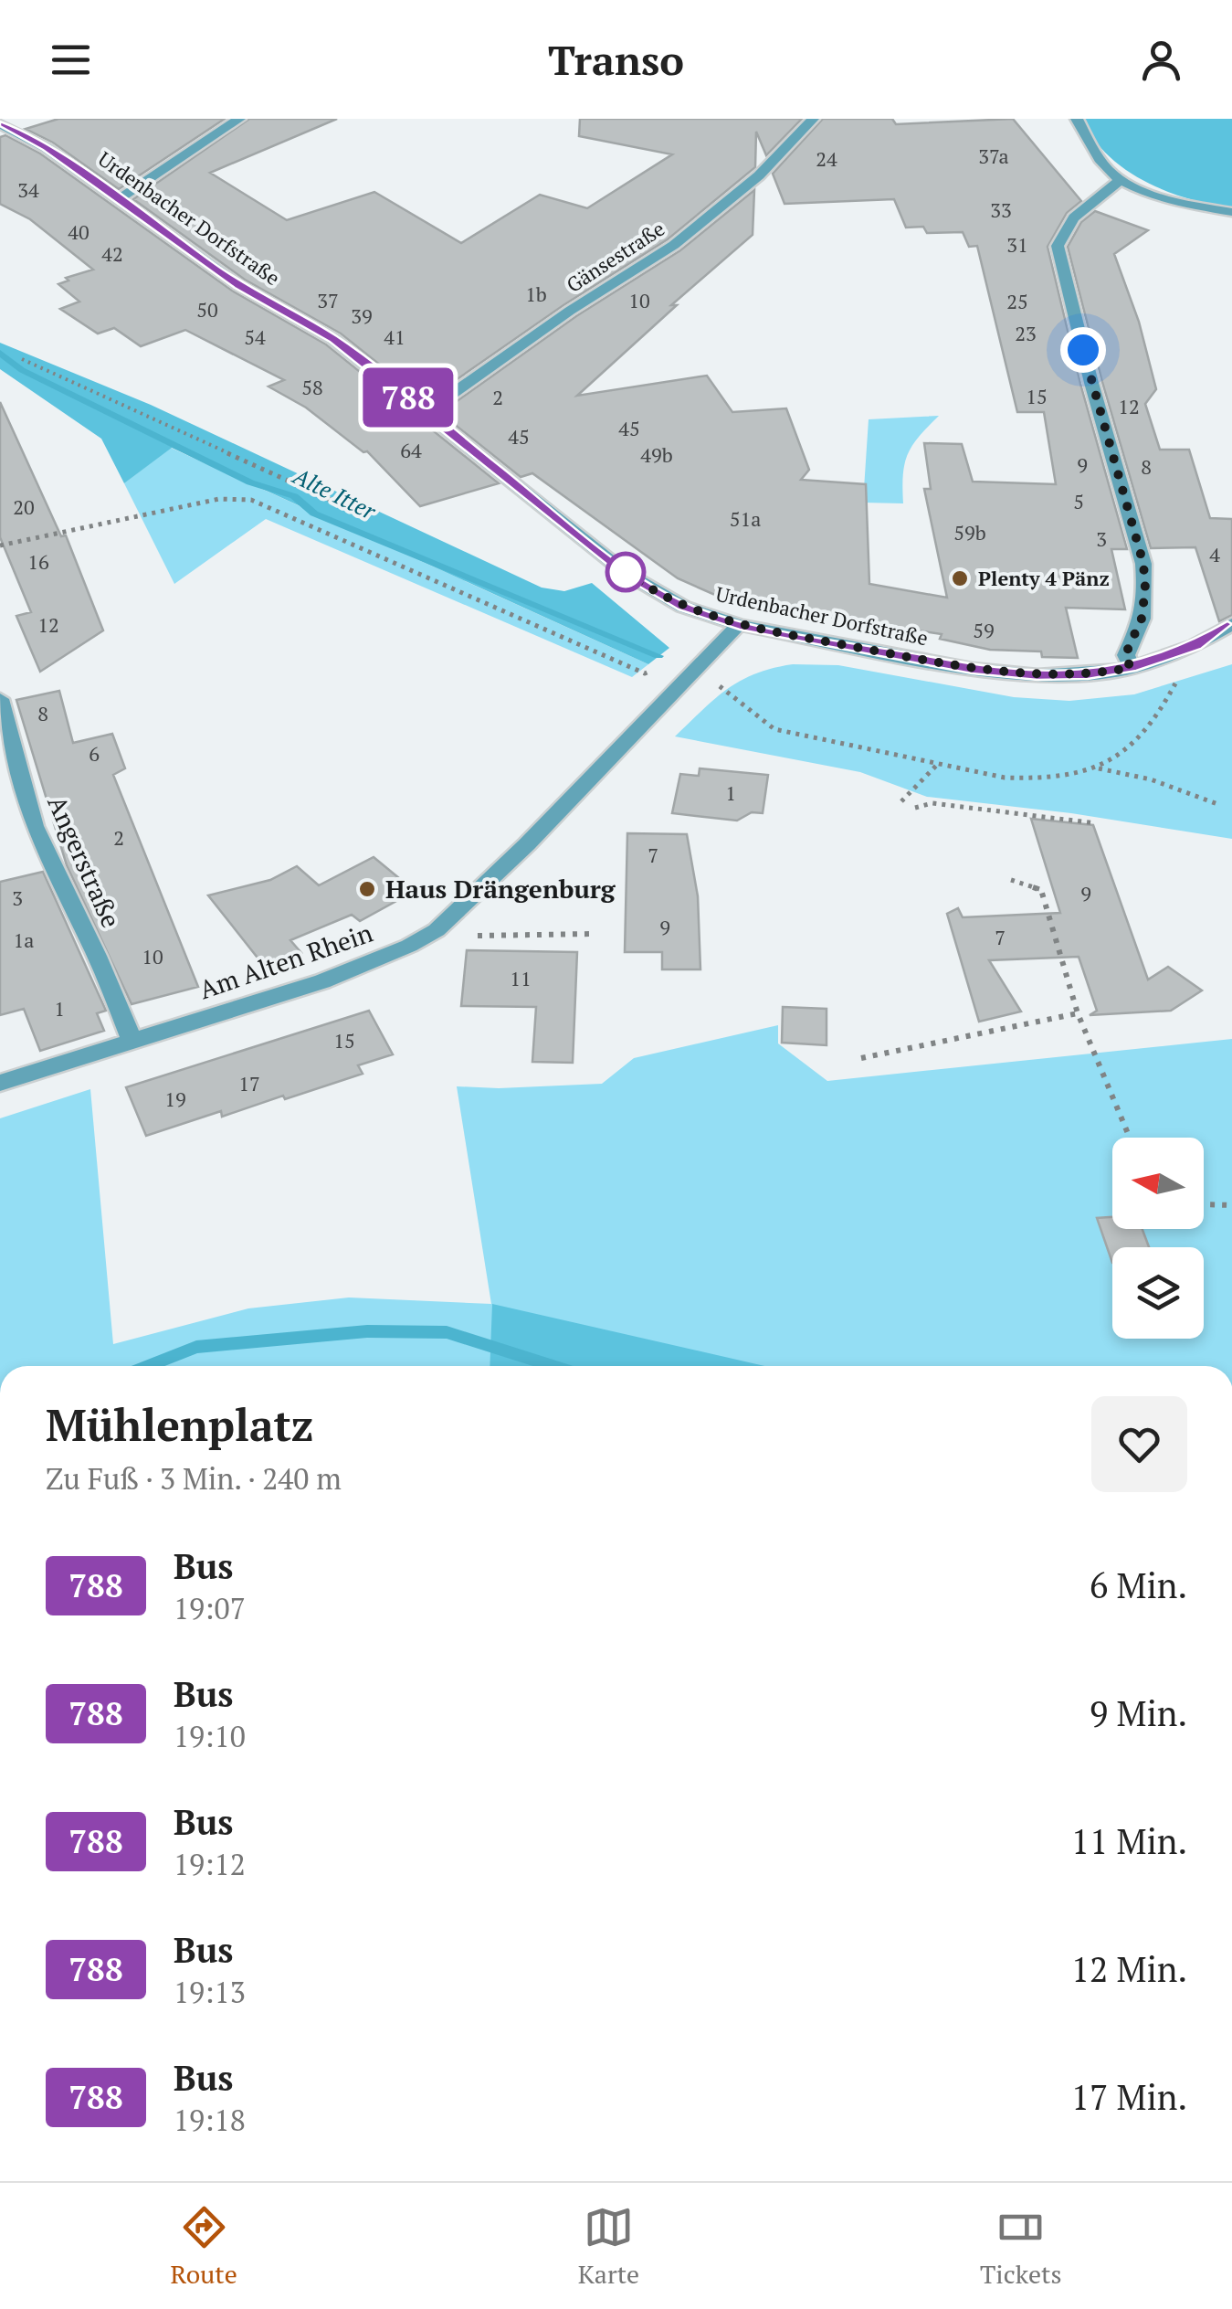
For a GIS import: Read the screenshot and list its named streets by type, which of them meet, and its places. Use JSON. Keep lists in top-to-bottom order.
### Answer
{
  "streets": {
    "street": [
      "Urdenbacher Dorfstraße",
      "Gänsestraße",
      "Angerstraße",
      "Am Alten Rhein"
    ]
  },
  "crossings": [
    ["Urdenbacher Dorfstraße", "Gänsestraße"],
    ["Urdenbacher Dorfstraße", "Am Alten Rhein"],
    ["Angerstraße", "Am Alten Rhein"]
  ],
  "water": ["Alte Itter"],
  "places": ["Plenty 4 Pänz", "Haus Drängenburg"],
  "lines": ["bus line 788"],
  "house_numbers": [
    "37a",
    "24",
    "34",
    "33",
    "40",
    "31",
    "42",
    "1b",
    "37",
    "10",
    "25",
    "50",
    "39",
    "23",
    "54",
    "41",
    "58",
    "15",
    "2",
    "12",
    "45",
    "45",
    "64",
    "49b",
    "9",
    "8",
    "5",
    "20",
    "51a",
    "59b",
    "3",
    "4",
    "16",
    "12",
    "59",
    "8",
    "6",
    "1",
    "2",
    "7",
    "9",
    "3",
    "9",
    "7",
    "1a",
    "10",
    "11",
    "1",
    "15",
    "17",
    "19"
  ],
  "north": "left",
  "page": {
    "header": "Transo",
    "on_map": "788",
    "heading": ["Mühlenplatz", "Zu Fuß · 3 Min. · 240 m"],
    "list": [
      {
        "mark": "788",
        "name": "Bus",
        "note": "19:07",
        "value": "6 Min."
      },
      {
        "mark": "788",
        "name": "Bus",
        "note": "19:10",
        "value": "9 Min."
      },
      {
        "mark": "788",
        "name": "Bus",
        "note": "19:12",
        "value": "11 Min."
      },
      {
        "mark": "788",
        "name": "Bus",
        "note": "19:13",
        "value": "12 Min."
      },
      {
        "mark": "788",
        "name": "Bus",
        "note": "19:18",
        "value": "17 Min."
      }
    ],
    "tabs": ["Route", "Karte", "Tickets"]
  }
}
